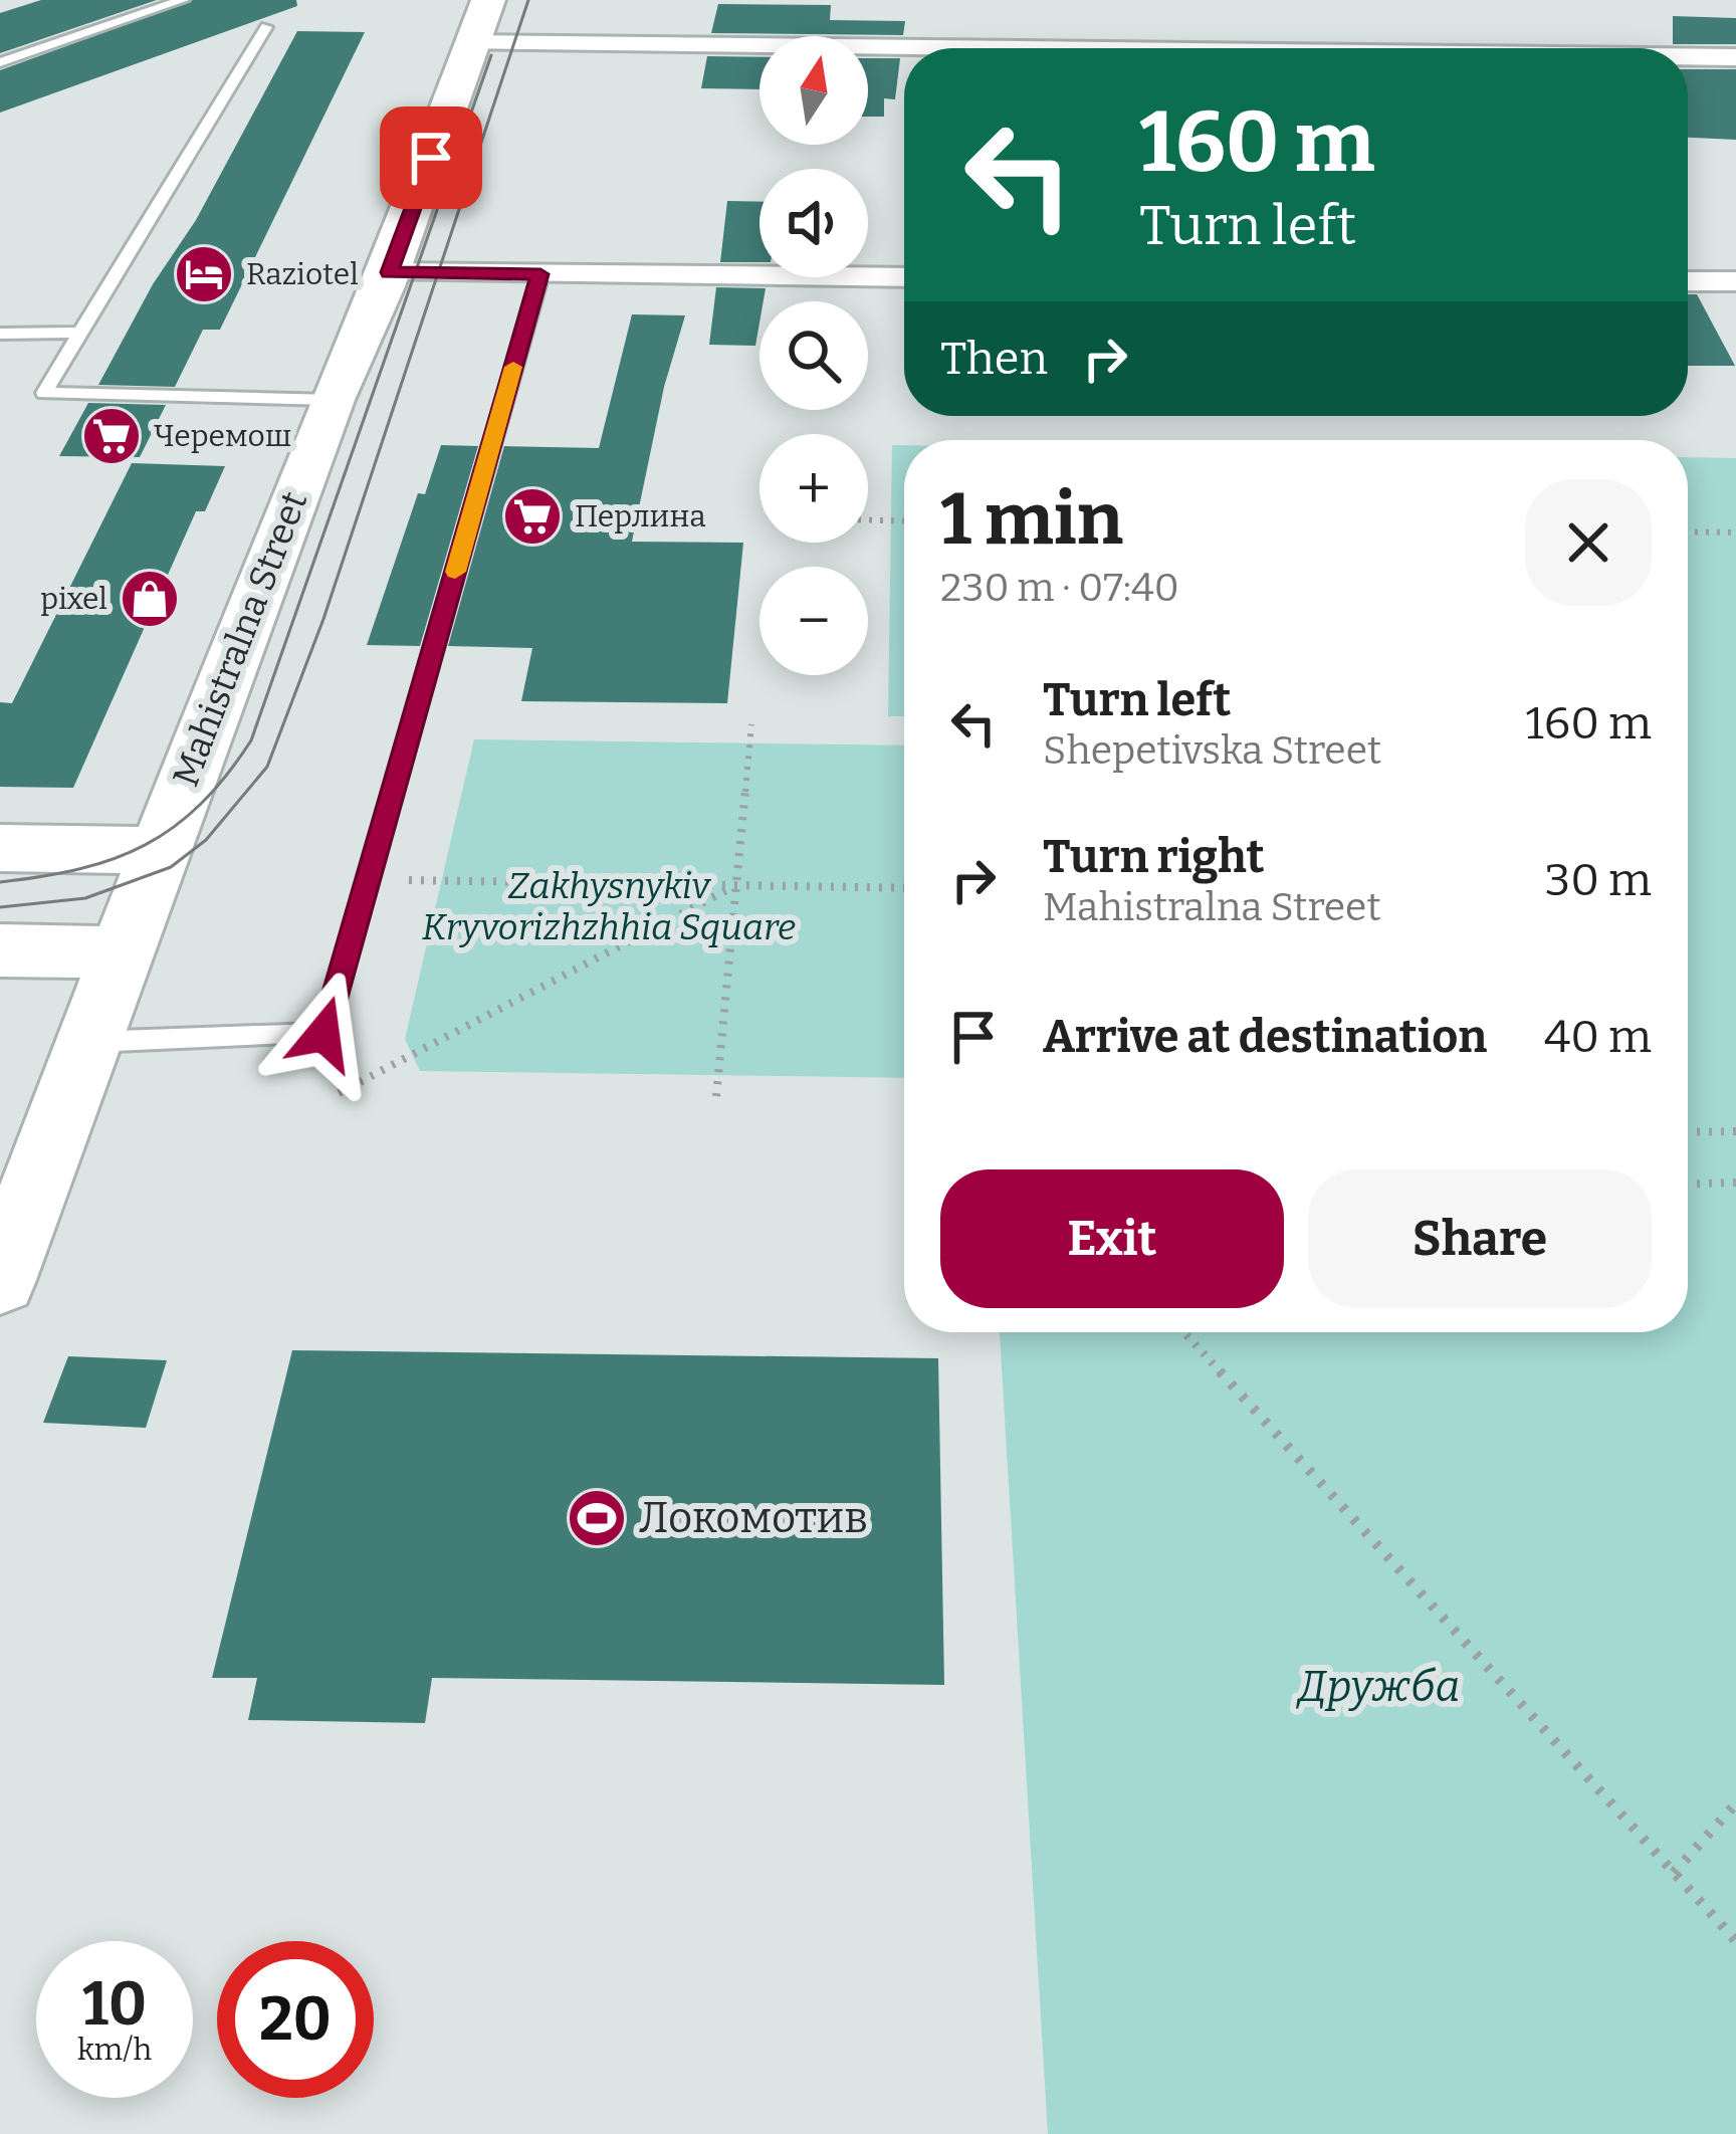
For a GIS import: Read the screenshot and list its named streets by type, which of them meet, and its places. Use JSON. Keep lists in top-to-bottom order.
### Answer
{
  "streets": {
    "main road": ["Mahistralna Street"]
  },
  "parks": ["Zakhysnykiv Kryvorizhzhhia Square", "Дружба"],
  "places": {
    "hotel": ["Raziotel"],
    "supermarket": ["Черемош", "Перлина"],
    "shop": ["pixel"],
    "sports": ["Локомотив"]
  },
  "north": "top",
  "page": {
    "map_buttons": ["+", "−"],
    "turn": ["160 m", "Turn left"],
    "then": "Then",
    "heading": ["1 min", "230 m · 07:40"],
    "list": [
      {
        "name": "Turn left",
        "note": "Shepetivska Street",
        "value": "160 m"
      },
      {
        "name": "Turn right",
        "note": "Mahistralna Street",
        "value": "30 m"
      },
      {
        "name": "Arrive at destination",
        "value": "40 m"
      }
    ],
    "buttons": ["Exit", "Share"],
    "speed": "10 km/h",
    "limit": "20"
  }
}
